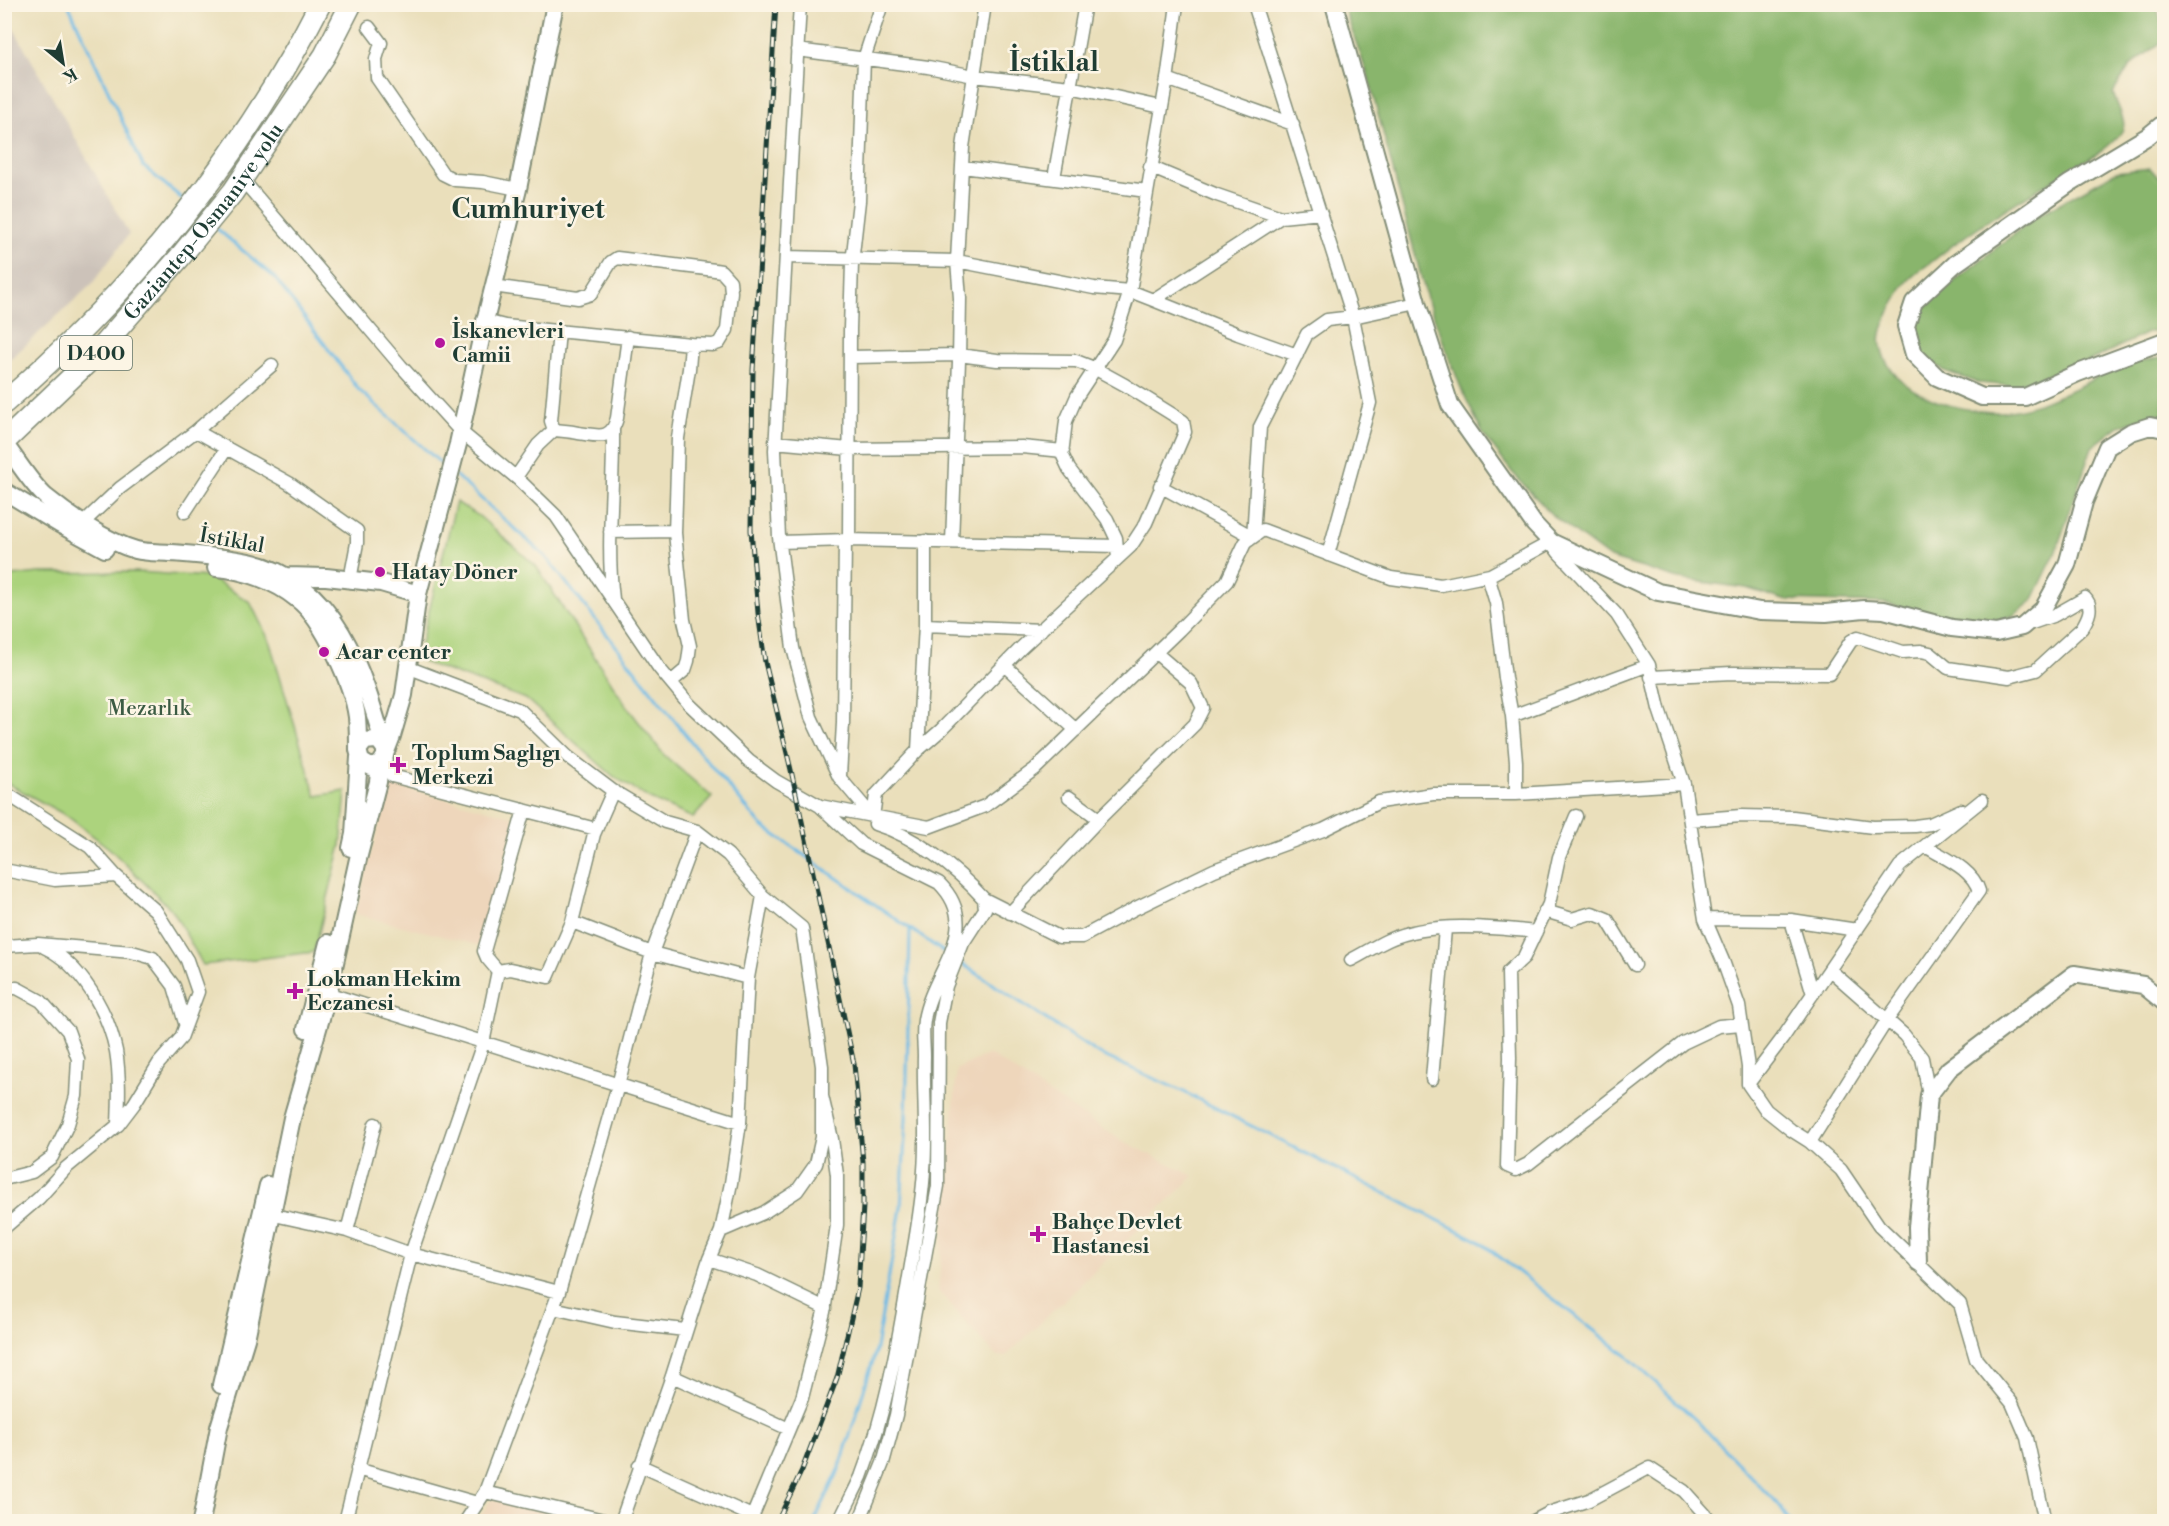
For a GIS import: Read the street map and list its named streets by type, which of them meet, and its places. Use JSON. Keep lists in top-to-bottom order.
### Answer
{
  "streets": {
    "highway": ["Gaziantep-Osmaniye yolu", "D400"],
    "street": ["İstiklal"]
  },
  "crossings": [
    ["Gaziantep-Osmaniye yolu", "İstiklal"]
  ],
  "districts": ["İstiklal", "Cumhuriyet"],
  "parks": ["Mezarlık"],
  "places": {
    "other": ["İskanevleri Camii", "Hatay Döner", "Acar center"],
    "health": ["Toplum Saglıgı Merkezi", "Lokman Hekim Eczanesi", "Bahçe Devlet Hastanesi"]
  },
  "north": "bottom right"
}
